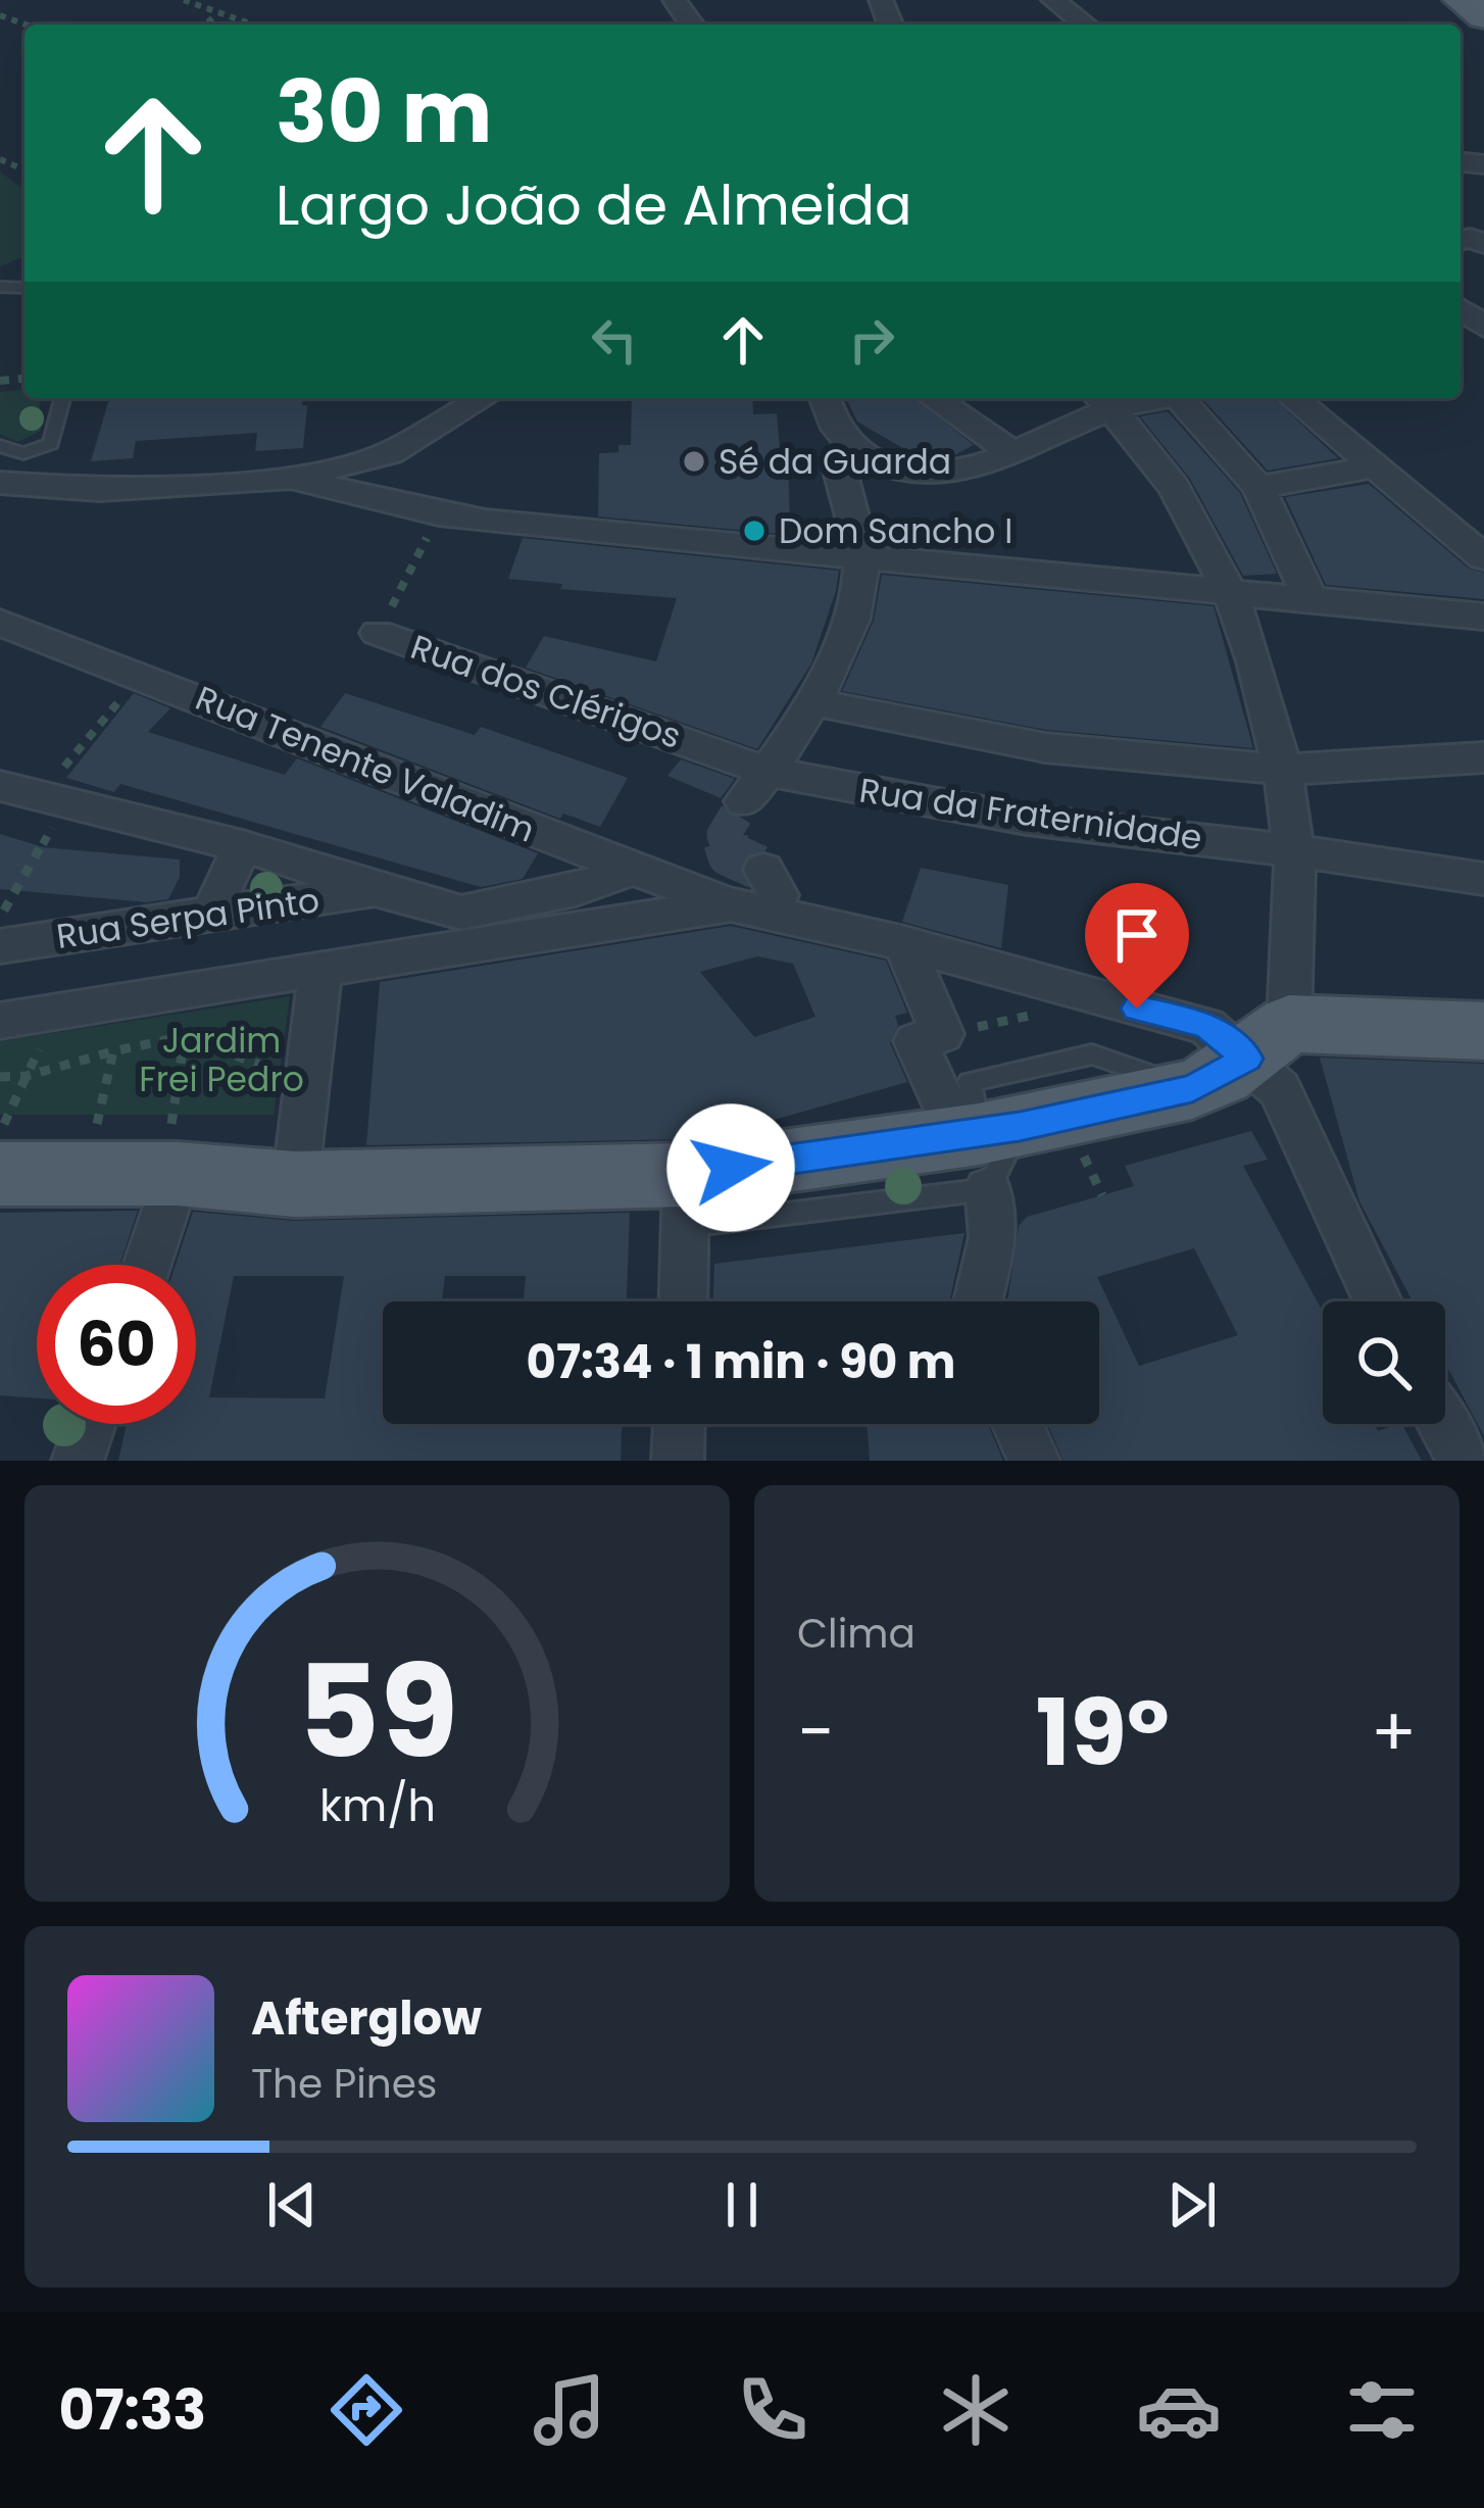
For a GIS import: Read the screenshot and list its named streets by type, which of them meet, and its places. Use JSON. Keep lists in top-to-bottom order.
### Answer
{
  "streets": {
    "street": [
      "Rua dos Clérigos",
      "Rua Tenente Valadim",
      "Rua da Fraternidade",
      "Rua Serpa Pinto"
    ]
  },
  "crossings": [
    ["Rua dos Clérigos", "Rua da Fraternidade"]
  ],
  "parks": ["Jardim Frei Pedro"],
  "places": ["Sé da Guarda", "Dom Sancho I"],
  "page": {
    "turn": ["30 m", "Largo João de Almeida"],
    "limit": "60",
    "trip": "07:34 · 1 min · 90 m",
    "tile": "Clima",
    "heat": ["−", "19°", "+"],
    "song": ["Afterglow", "The Pines"],
    "tabs": "07:33",
    "gauge": ["59", "km/h"]
  }
}
